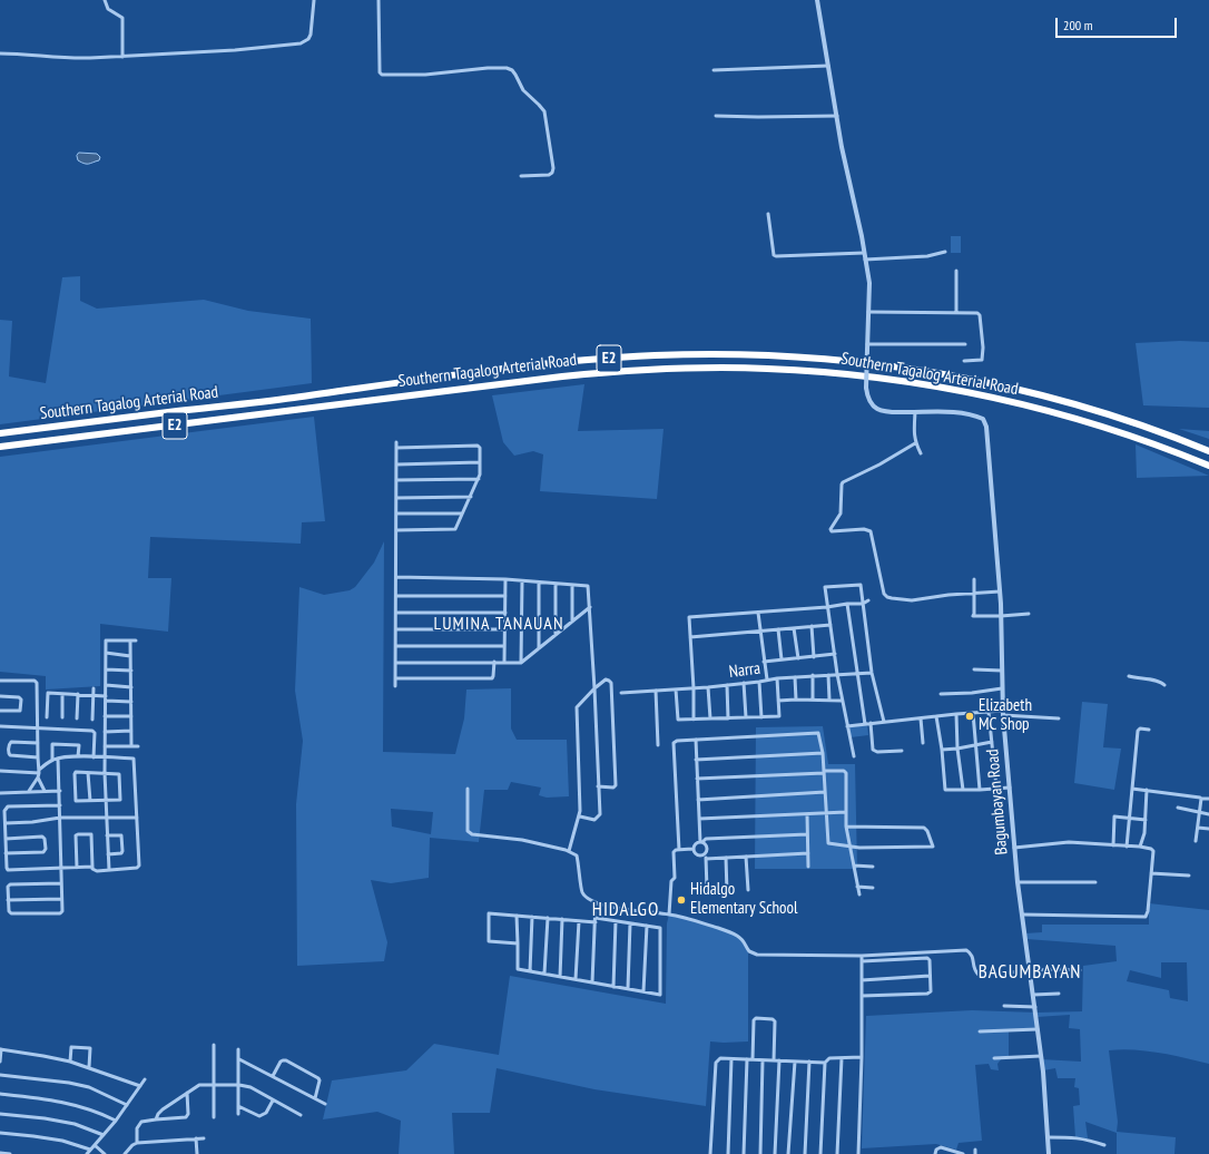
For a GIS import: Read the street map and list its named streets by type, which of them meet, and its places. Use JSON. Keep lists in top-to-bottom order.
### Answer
{
  "streets": {
    "highway": ["E2", "Southern Tagalog Arterial Road"],
    "street": ["Narra", "Bagumbayan Road"]
  },
  "districts": ["LUMINA TANAUAN", "HIDALGO", "BAGUMBAYAN"],
  "places": ["Elizabeth MC Shop", "Hidalgo Elementary School"],
  "scale_bar": "200 m"
}
